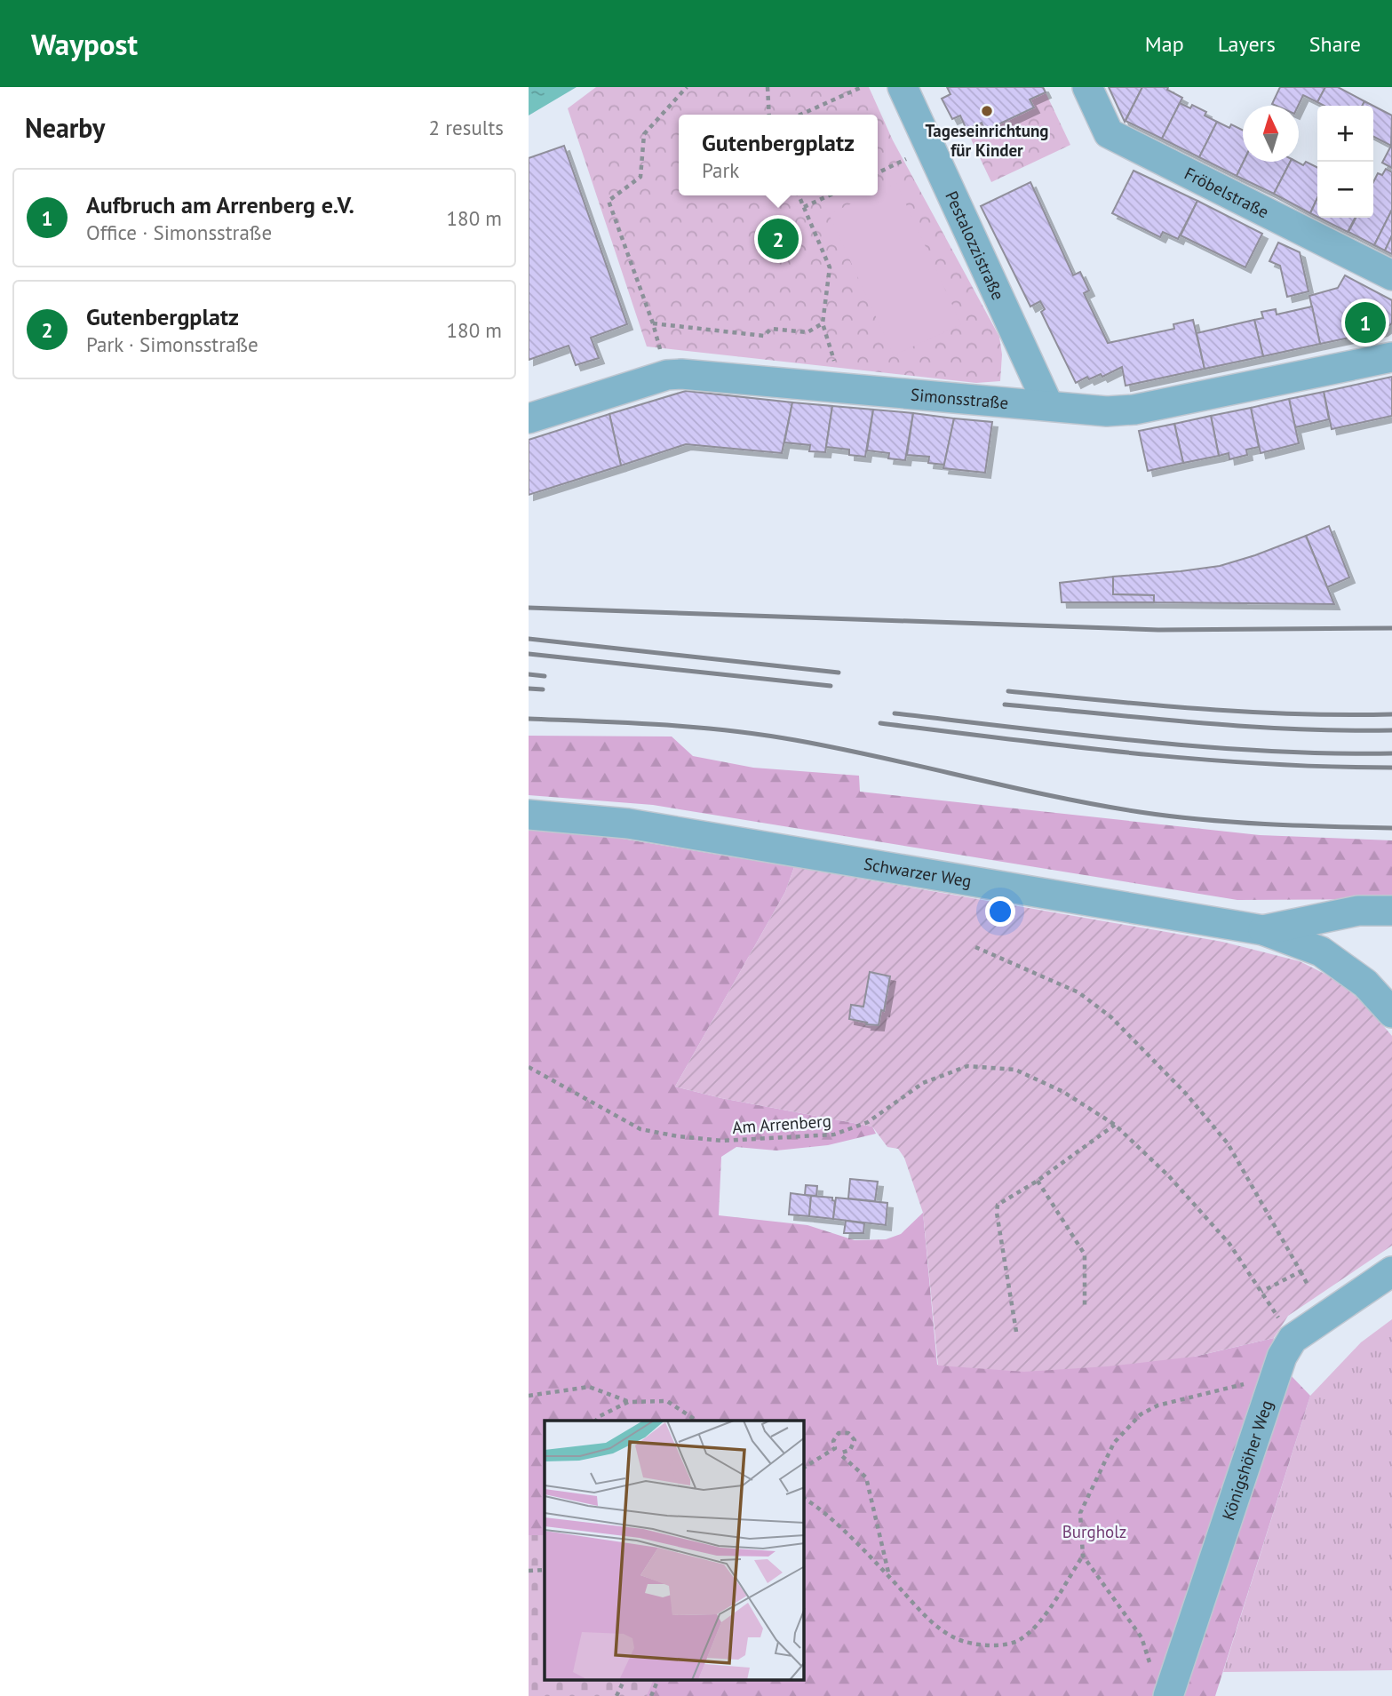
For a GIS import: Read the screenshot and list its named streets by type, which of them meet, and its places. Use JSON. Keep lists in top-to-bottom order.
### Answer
{
  "streets": {
    "street": [
      "Fröbelstraße",
      "Pestalozzistraße",
      "Simonsstraße",
      "Schwarzer Weg",
      "Königshöher Weg"
    ],
    "path": ["Am Arrenberg"]
  },
  "crossings": [
    ["Pestalozzistraße", "Simonsstraße"],
    ["Am Arrenberg", "Königshöher Weg"]
  ],
  "parks": ["Burgholz"],
  "places": ["Tageseinrichtung für Kinder"],
  "north": "top",
  "page": {
    "header": "Waypost",
    "nav": ["Map", "Layers", "Share"],
    "heading": ["Nearby", "2 results"],
    "map_buttons": ["+", "−"],
    "popup": ["Gutenbergplatz", "Park"],
    "list": [
      {
        "mark": "1",
        "name": "Aufbruch am Arrenberg e.V.",
        "note": "Office · Simonsstraße",
        "value": "180 m"
      },
      {
        "mark": "2",
        "name": "Gutenbergplatz",
        "note": "Park · Simonsstraße",
        "value": "180 m"
      }
    ],
    "pins": ["2", "1"]
  }
}
